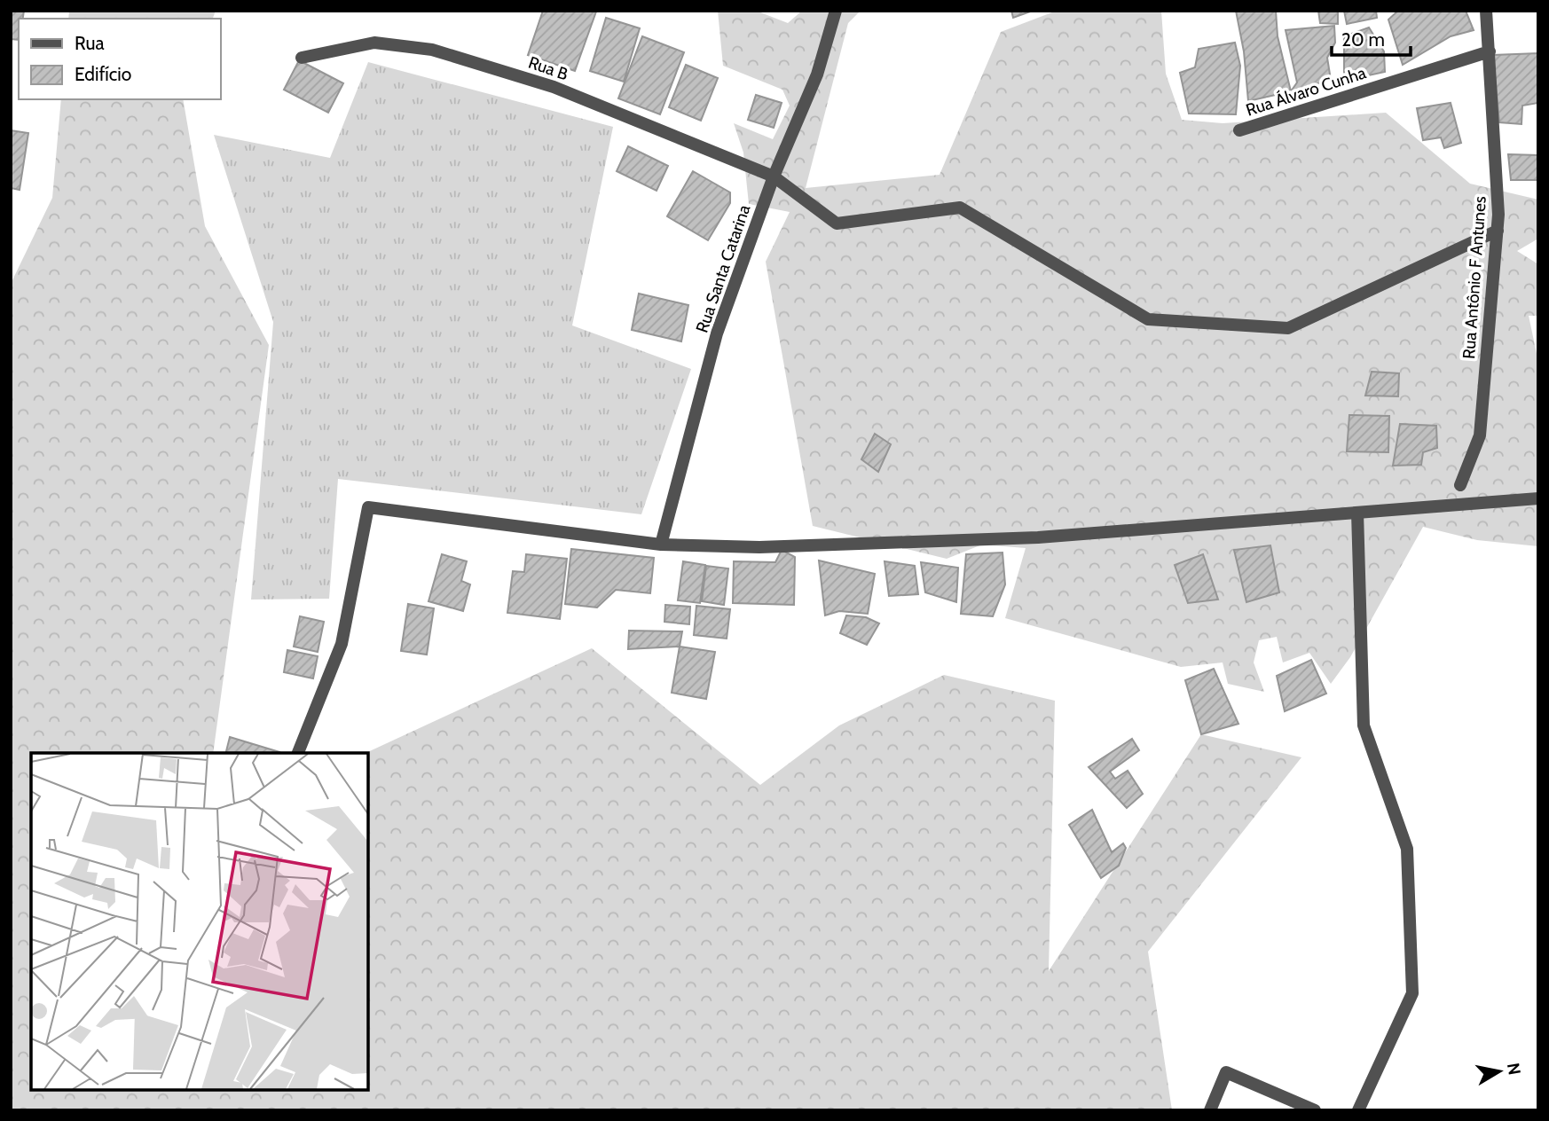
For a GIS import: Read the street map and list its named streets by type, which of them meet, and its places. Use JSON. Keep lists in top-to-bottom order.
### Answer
{
  "streets": {
    "street": [
      "Rua B",
      "Rua Álvaro Cunha",
      "Rua Santa Catarina",
      "Rua Antônio F Antunes"
    ]
  },
  "crossings": [
    ["Rua B", "Rua Santa Catarina"],
    ["Rua B", "Rua Antônio F Antunes"],
    ["Rua Álvaro Cunha", "Rua Antônio F Antunes"]
  ],
  "legend": ["Rua", "Edifício"],
  "scale_bar": "20 m",
  "north": "right"
}
